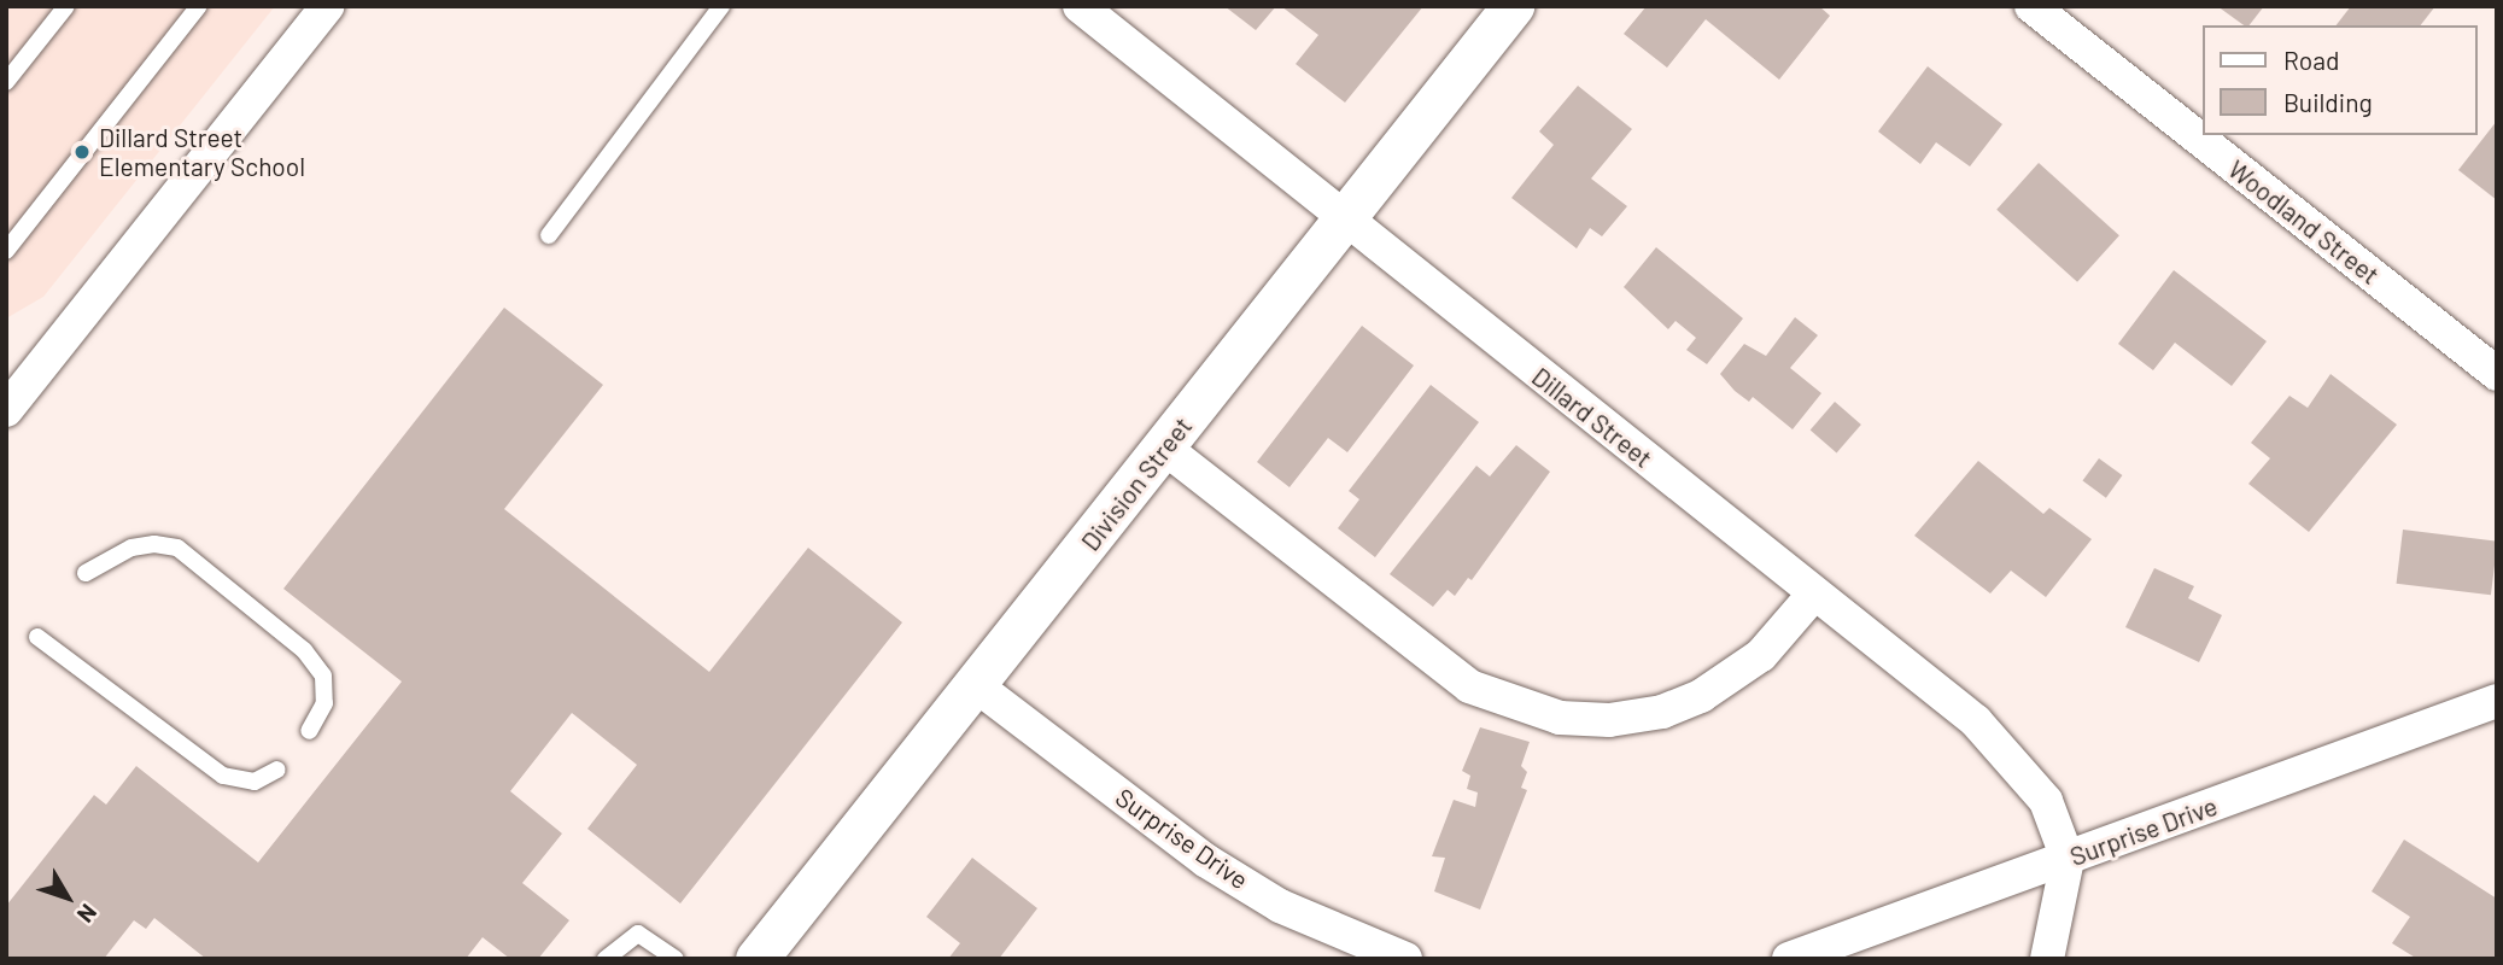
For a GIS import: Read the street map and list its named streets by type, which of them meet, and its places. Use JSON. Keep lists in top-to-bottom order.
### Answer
{
  "streets": {
    "street": [
      "Woodland Street",
      "Dillard Street",
      "Division Street",
      "Surprise Drive"
    ]
  },
  "crossings": [
    ["Dillard Street", "Division Street"],
    ["Dillard Street", "Surprise Drive"],
    ["Division Street", "Surprise Drive"]
  ],
  "places": ["Dillard Street Elementary School"],
  "legend": ["Road", "Building"],
  "north": "bottom right"
}
